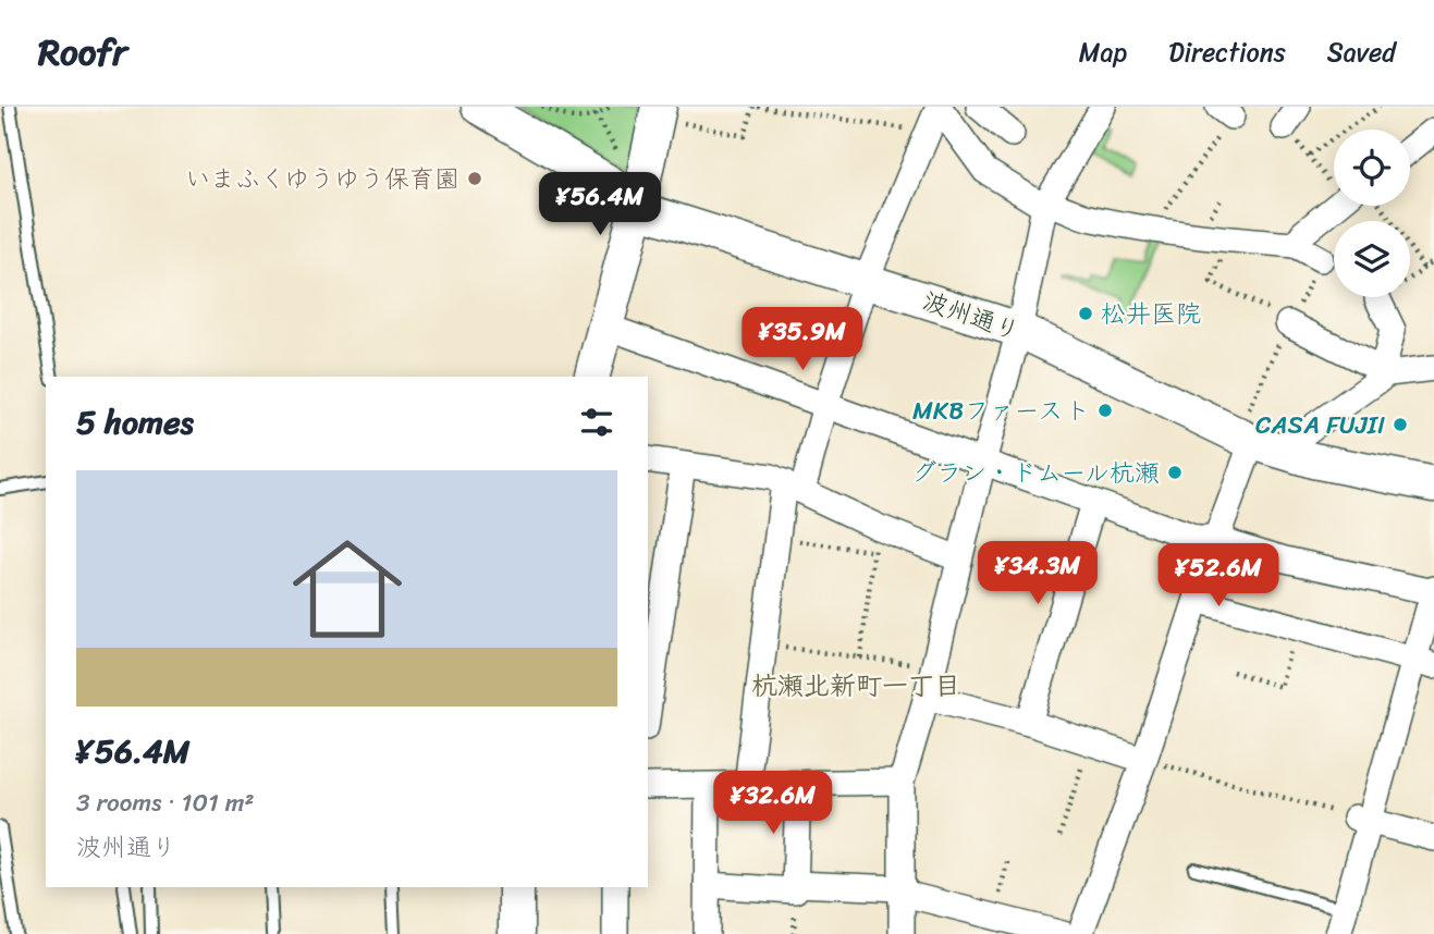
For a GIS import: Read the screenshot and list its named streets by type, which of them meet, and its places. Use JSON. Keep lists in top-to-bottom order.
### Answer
{
  "streets": {
    "street": ["波州通り"]
  },
  "districts": ["杭瀬北新町一丁目"],
  "places": [
    "いまふくゆうゆう保育園",
    "松井医院",
    "MKBファースト",
    "CASA FUJII",
    "グラン・ドムール杭瀬"
  ],
  "page": {
    "header": "Roofr",
    "nav": ["Map", "Directions", "Saved"],
    "price": [
      "¥56.4M",
      "¥35.9M",
      "¥34.3M",
      "¥52.6M",
      "¥32.6M"
    ],
    "heading": "5 homes",
    "list": [
      {
        "name": "¥56.4M",
        "note": "3 rooms · 101 m² · 波州通り"
      }
    ]
  }
}
